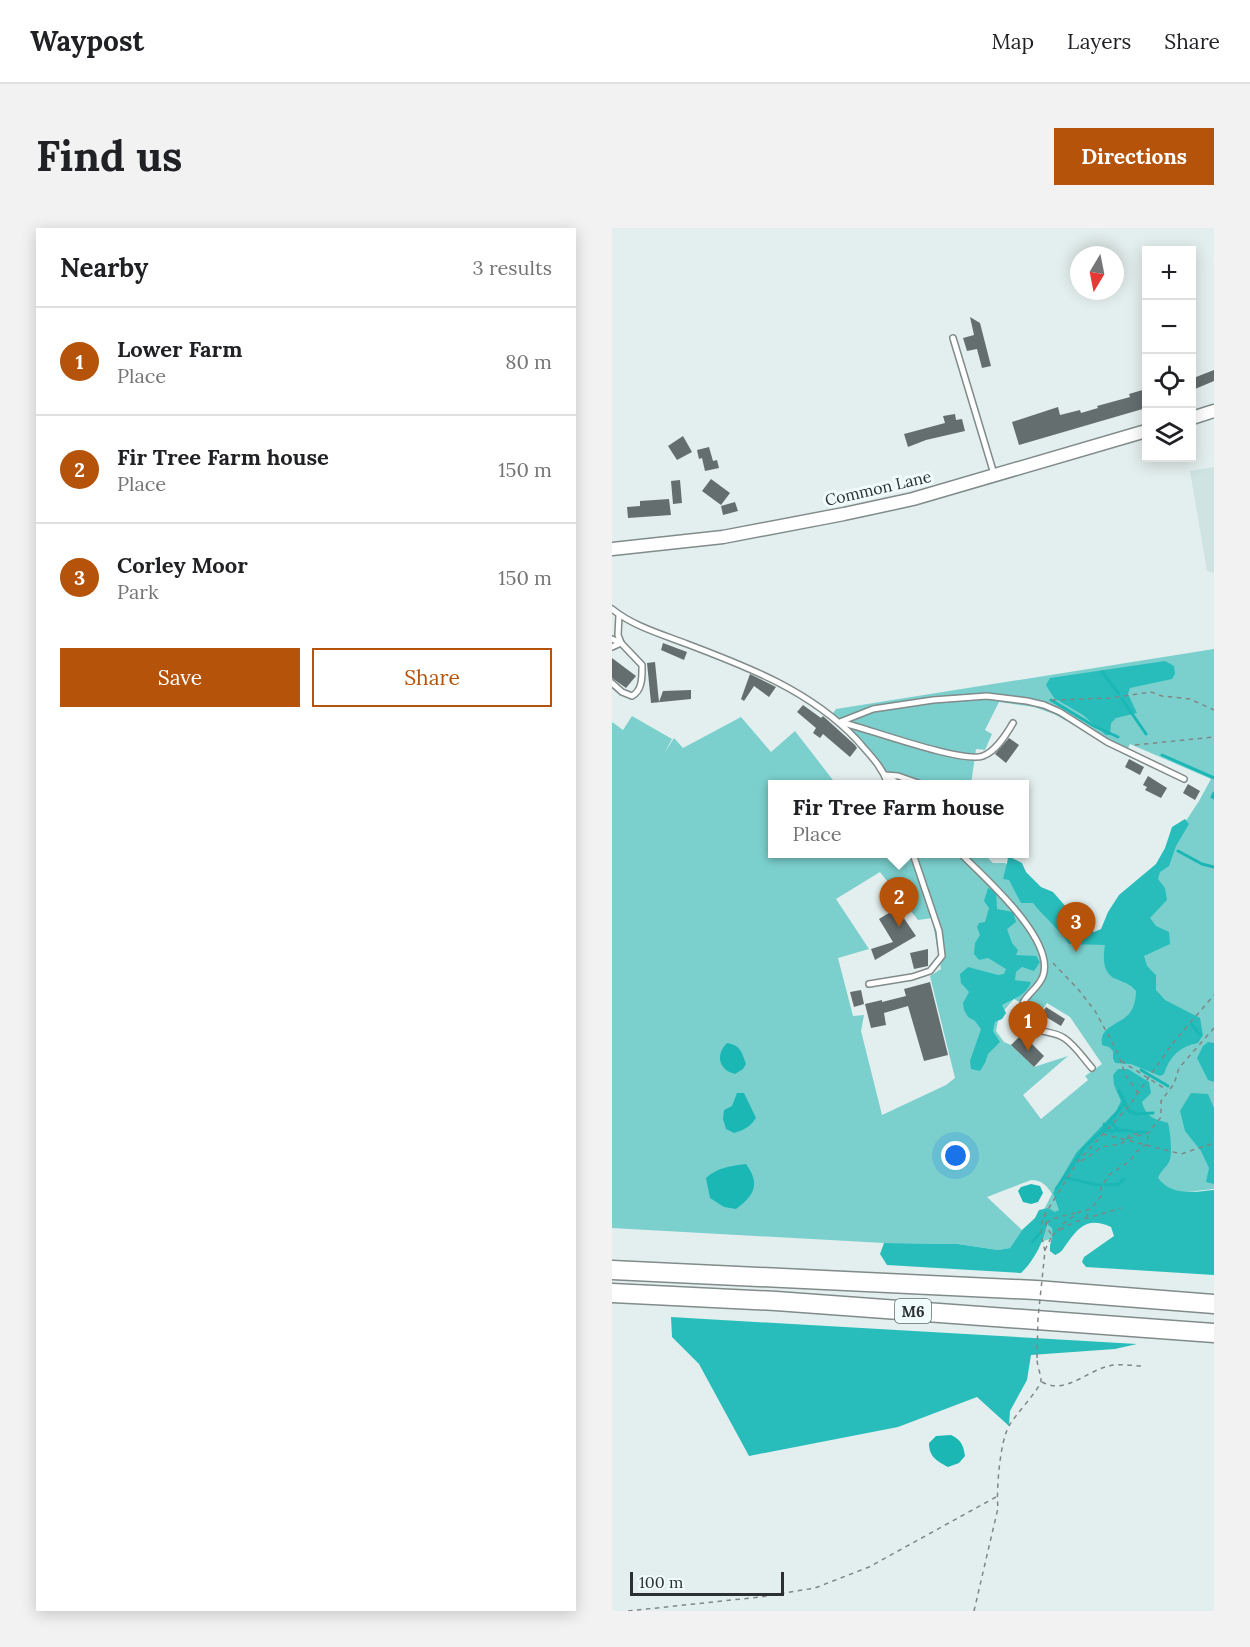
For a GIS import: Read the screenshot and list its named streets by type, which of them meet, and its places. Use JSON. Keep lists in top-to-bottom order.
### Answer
{
  "streets": {
    "highway": ["M6"],
    "street": ["Common Lane"]
  },
  "scale_bar": "100 m",
  "north": "bottom",
  "page": {
    "header": "Waypost",
    "nav": ["Map", "Layers", "Share"],
    "buttons": [
      "Directions",
      ["Save", "Share"]
    ],
    "title": "Find us",
    "heading": ["Nearby", "3 results"],
    "map_buttons": ["+", "−"],
    "list": [
      {
        "mark": "1",
        "name": "Lower Farm",
        "note": "Place",
        "value": "80 m"
      },
      {
        "mark": "2",
        "name": "Fir Tree Farm house",
        "note": "Place",
        "value": "150 m"
      },
      {
        "mark": "3",
        "name": "Corley Moor",
        "note": "Park",
        "value": "150 m"
      }
    ],
    "popup": ["Fir Tree Farm house", "Place"],
    "pins": ["2", "3", "1"],
    "scale": "100 m"
  }
}
